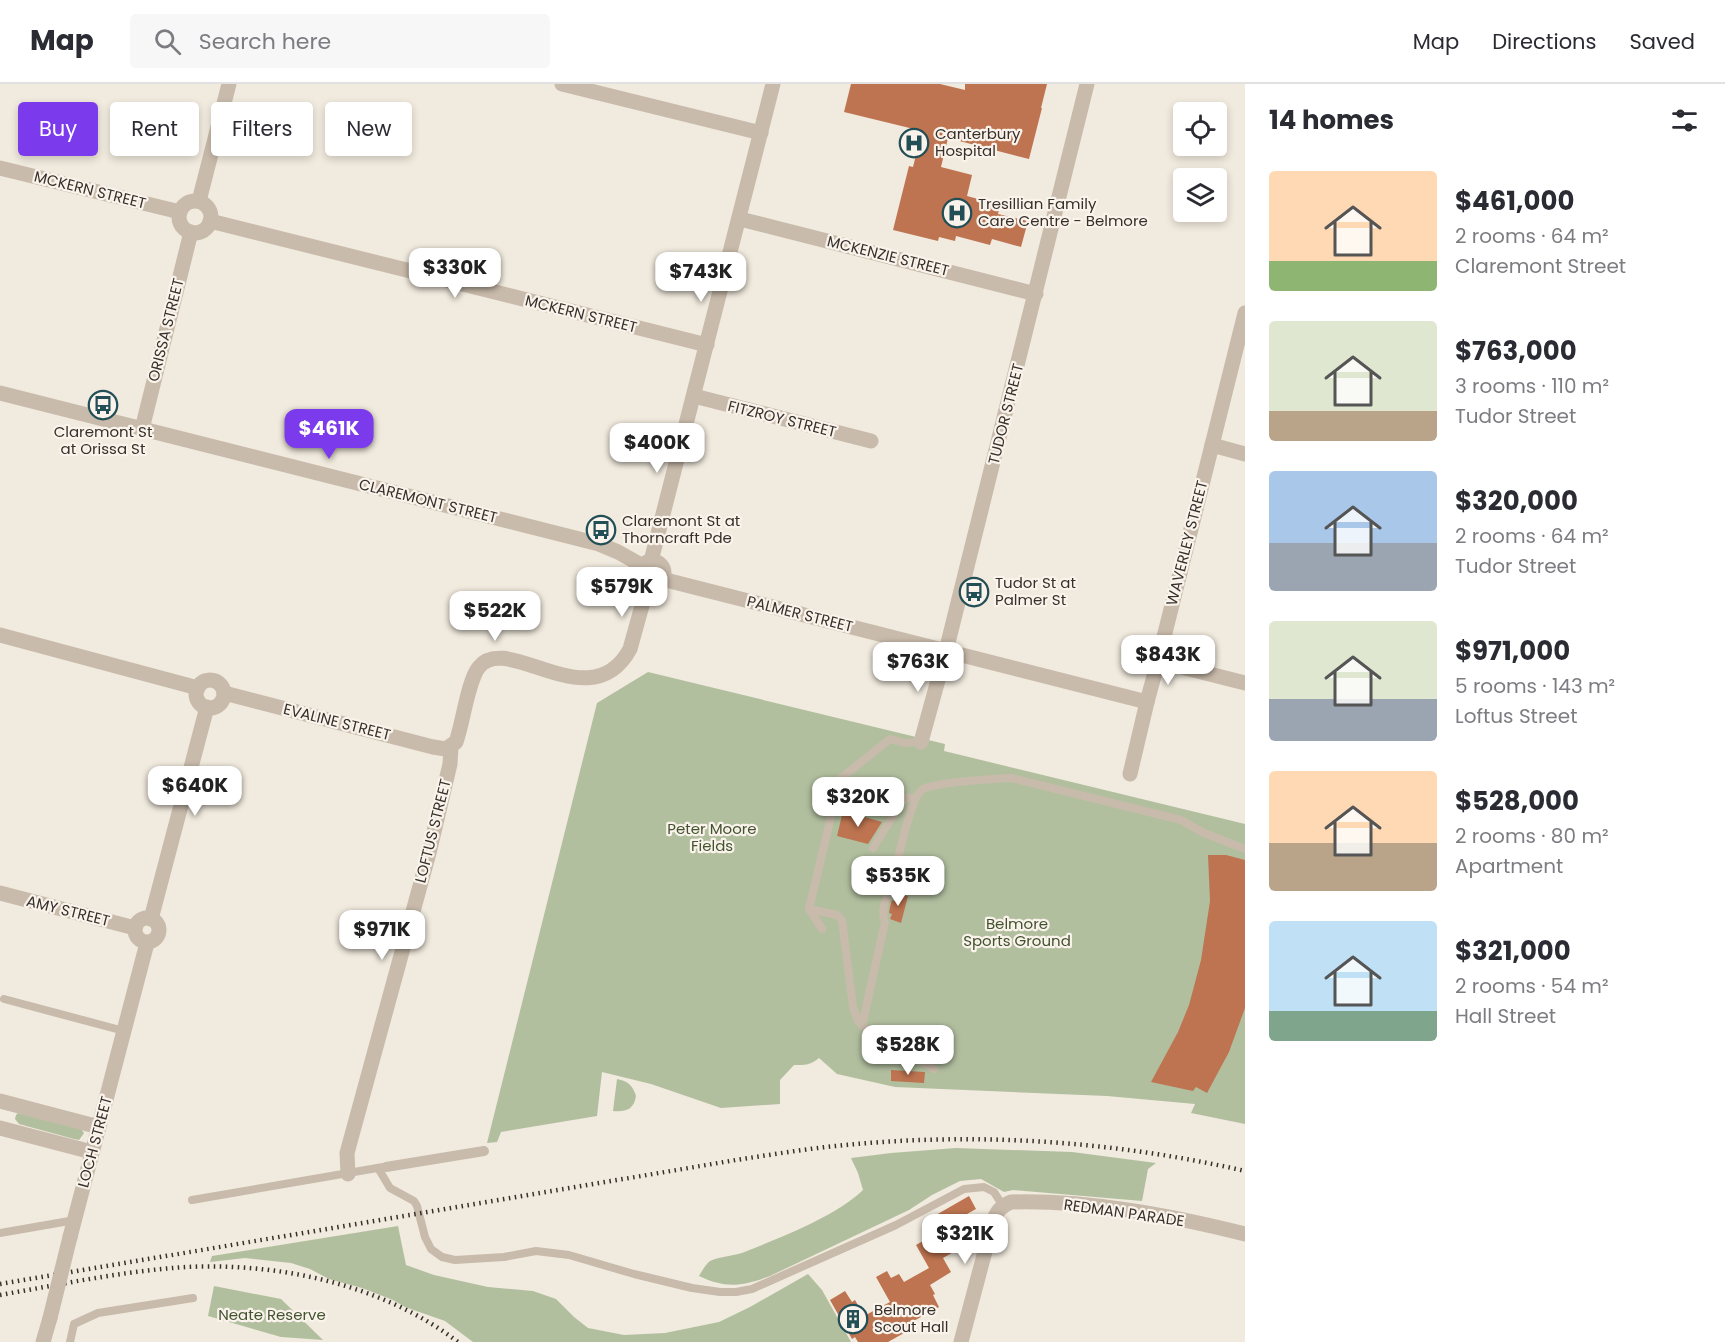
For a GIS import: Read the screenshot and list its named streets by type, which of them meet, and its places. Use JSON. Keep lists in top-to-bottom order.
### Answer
{
  "streets": {
    "street": [
      "MCKERN STREET",
      "MCKENZIE STREET",
      "ORISSA STREET",
      "TUDOR STREET",
      "FITZROY STREET",
      "CLAREMONT STREET",
      "WAVERLEY STREET",
      "PALMER STREET",
      "EVALINE STREET",
      "LOFTUS STREET",
      "AMY STREET",
      "LOCH STREET",
      "REDMAN PARADE"
    ]
  },
  "crossings": [
    ["MCKERN STREET", "ORISSA STREET"],
    ["MCKENZIE STREET", "TUDOR STREET"],
    ["ORISSA STREET", "CLAREMONT STREET"],
    ["TUDOR STREET", "PALMER STREET"],
    ["WAVERLEY STREET", "PALMER STREET"],
    ["PALMER STREET", "LOFTUS STREET"],
    ["EVALINE STREET", "LOFTUS STREET"],
    ["AMY STREET", "LOCH STREET"]
  ],
  "parks": ["Peter Moore Fields", "Belmore Sports Ground", "Neate Reserve"],
  "places": {
    "hospital": ["Canterbury Hospital", "Tresillian Family Care Centre - Belmore"],
    "bus stop": ["Claremont St at Orissa St", "Claremont St at Thorncraft Pde", "Tudor St at Palmer St"],
    "building": ["Belmore Scout Hall"]
  },
  "page": {
    "header": "Map",
    "search": "Search here",
    "nav": ["Map", "Directions", "Saved"],
    "heading": "14 homes",
    "chip": [
      "Buy",
      "Rent",
      "Filters",
      "New"
    ],
    "list": [
      {
        "name": "$461,000",
        "note": "2 rooms · 64 m² · Claremont Street"
      },
      {
        "name": "$763,000",
        "note": "3 rooms · 110 m² · Tudor Street"
      },
      {
        "name": "$320,000",
        "note": "2 rooms · 64 m² · Tudor Street"
      },
      {
        "name": "$971,000",
        "note": "5 rooms · 143 m² · Loftus Street"
      },
      {
        "name": "$528,000",
        "note": "2 rooms · 80 m² · Apartment"
      },
      {
        "name": "$321,000",
        "note": "2 rooms · 54 m² · Hall Street"
      }
    ],
    "price": [
      "$330K",
      "$743K",
      "$461K",
      "$400K",
      "$579K",
      "$522K",
      "$843K",
      "$763K",
      "$640K",
      "$320K",
      "$535K",
      "$971K",
      "$528K",
      "$321K"
    ]
  }
}
